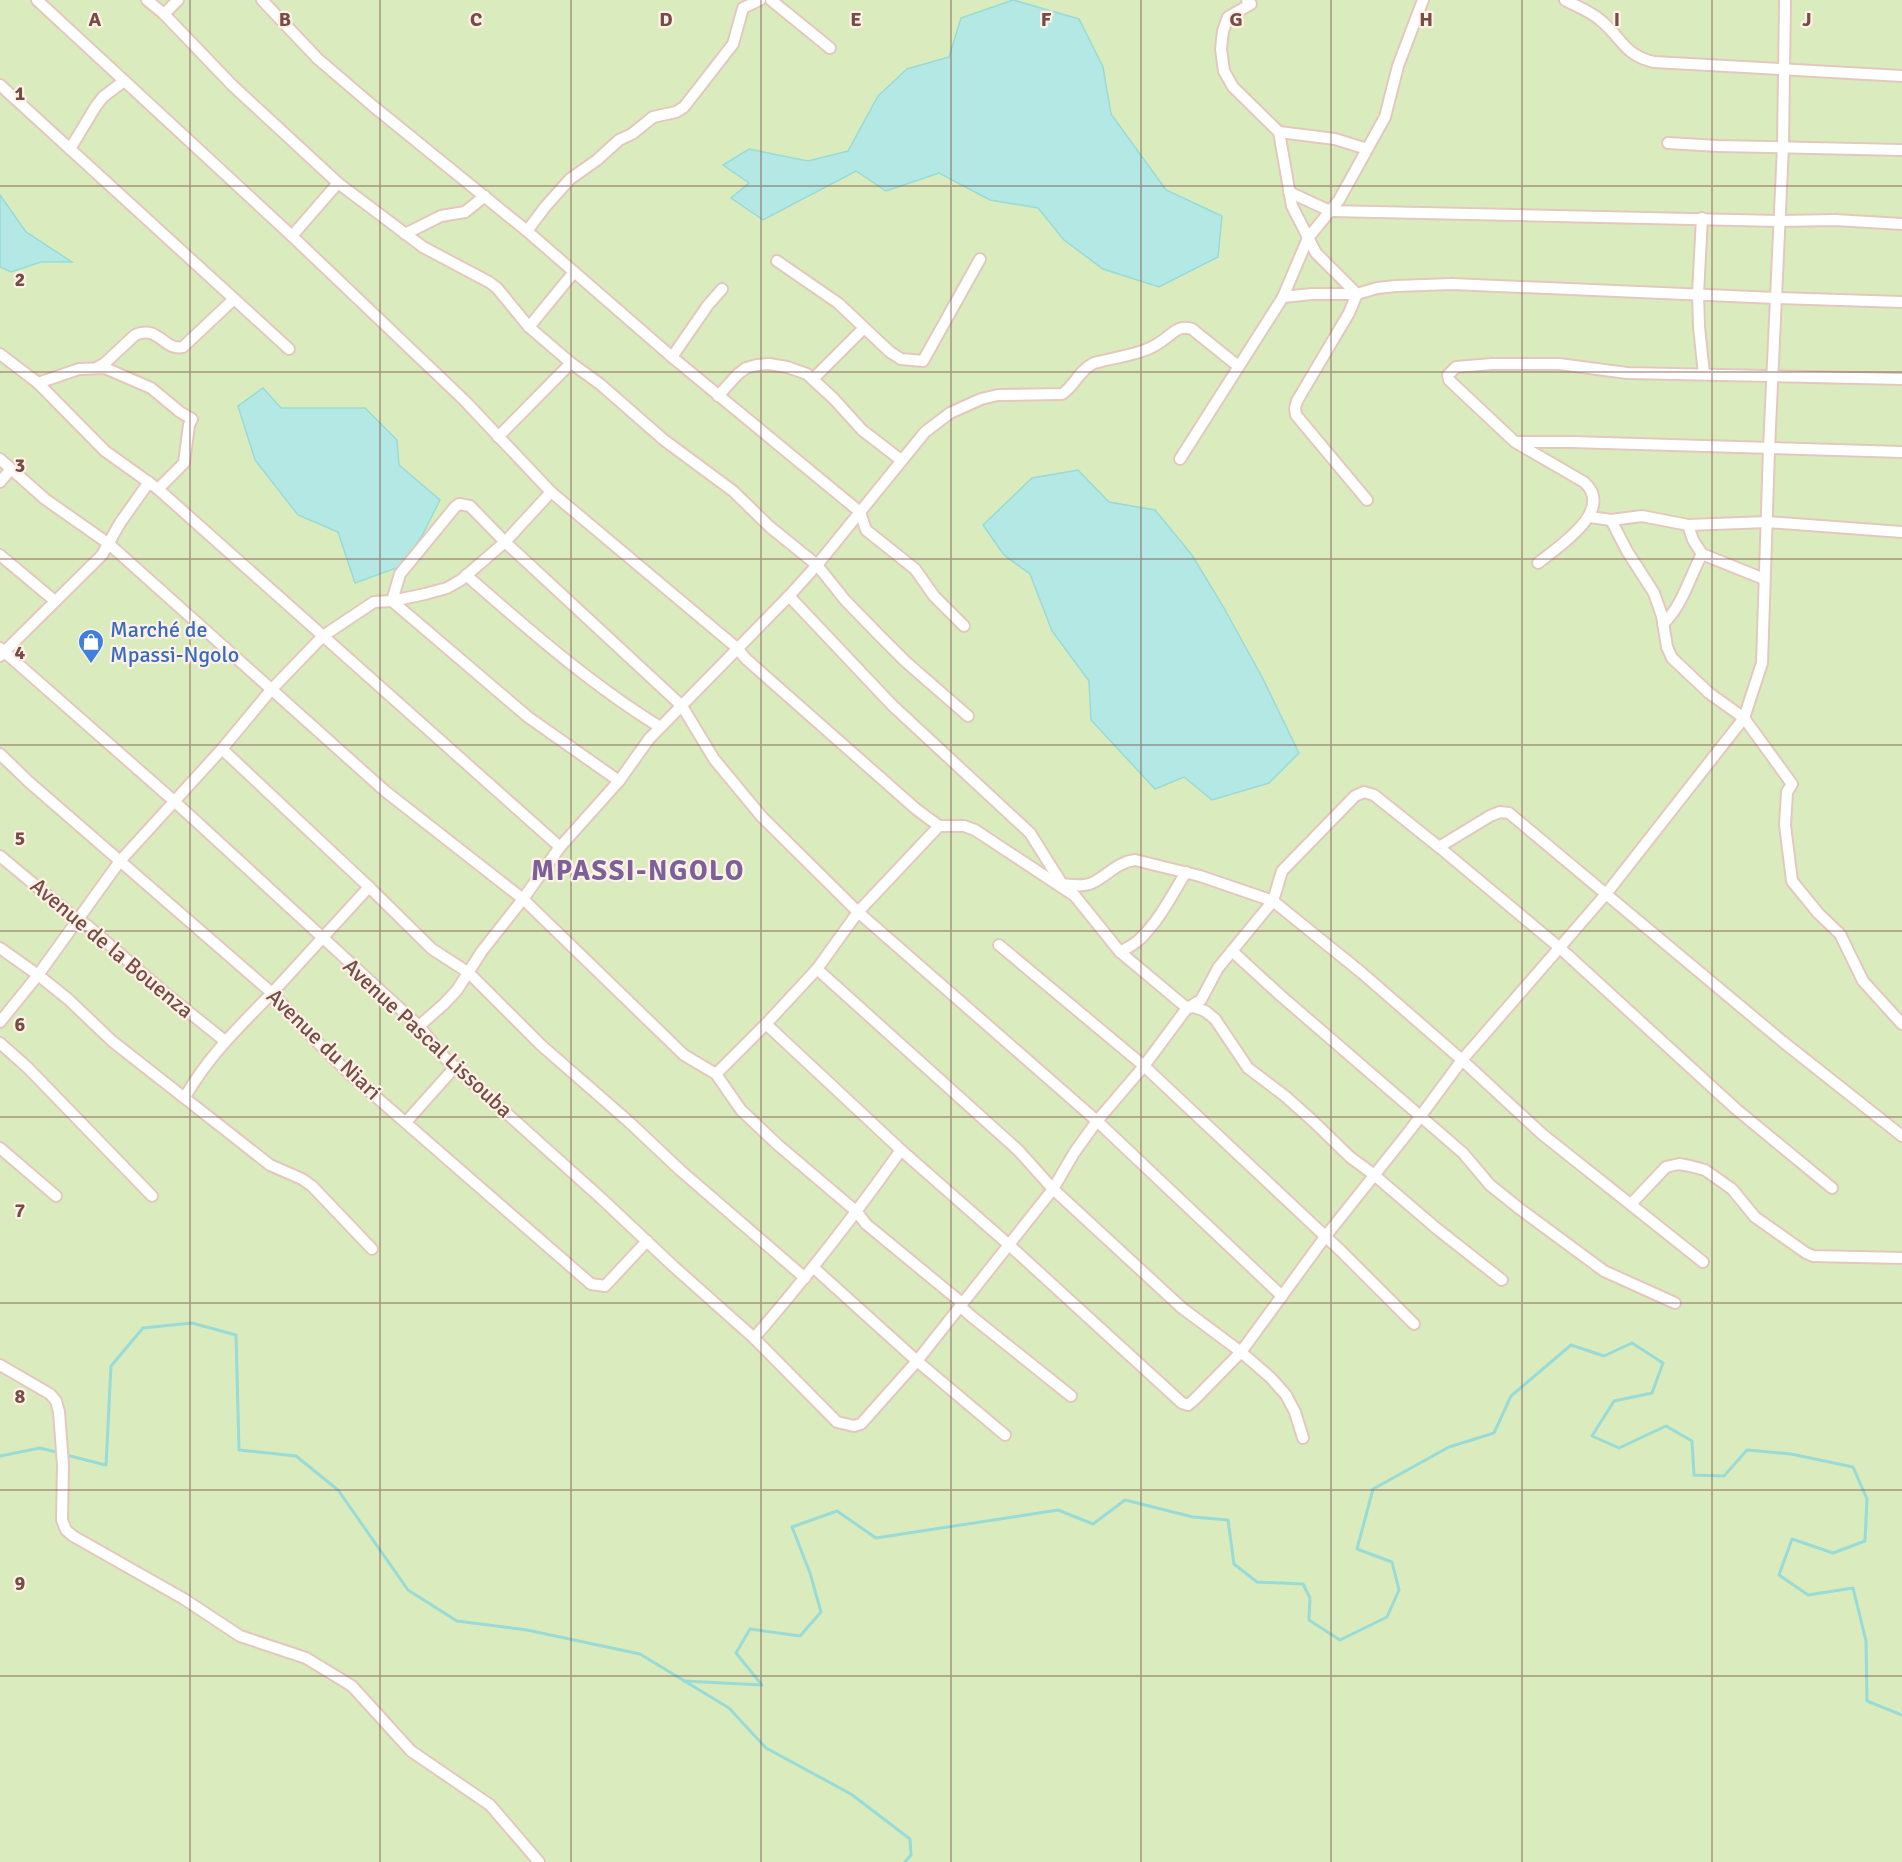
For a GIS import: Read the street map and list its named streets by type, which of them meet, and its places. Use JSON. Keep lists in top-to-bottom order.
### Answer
{
  "streets": {
    "street": ["Avenue de la Bouenza", "Avenue Pascal Lissouba", "Avenue du Niari"]
  },
  "crossings": [
    ["Avenue Pascal Lissouba", "Avenue du Niari"]
  ],
  "districts": ["MPASSI-NGOLO"],
  "places": {
    "shop": ["Marché de Mpassi-Ngolo"]
  },
  "grid": {
    "columns": [
      "A",
      "B",
      "C",
      "D",
      "E",
      "F",
      "G",
      "H",
      "I",
      "J"
    ],
    "rows": [
      "1",
      "2",
      "3",
      "4",
      "5",
      "6",
      "7",
      "8",
      "9"
    ]
  }
}
